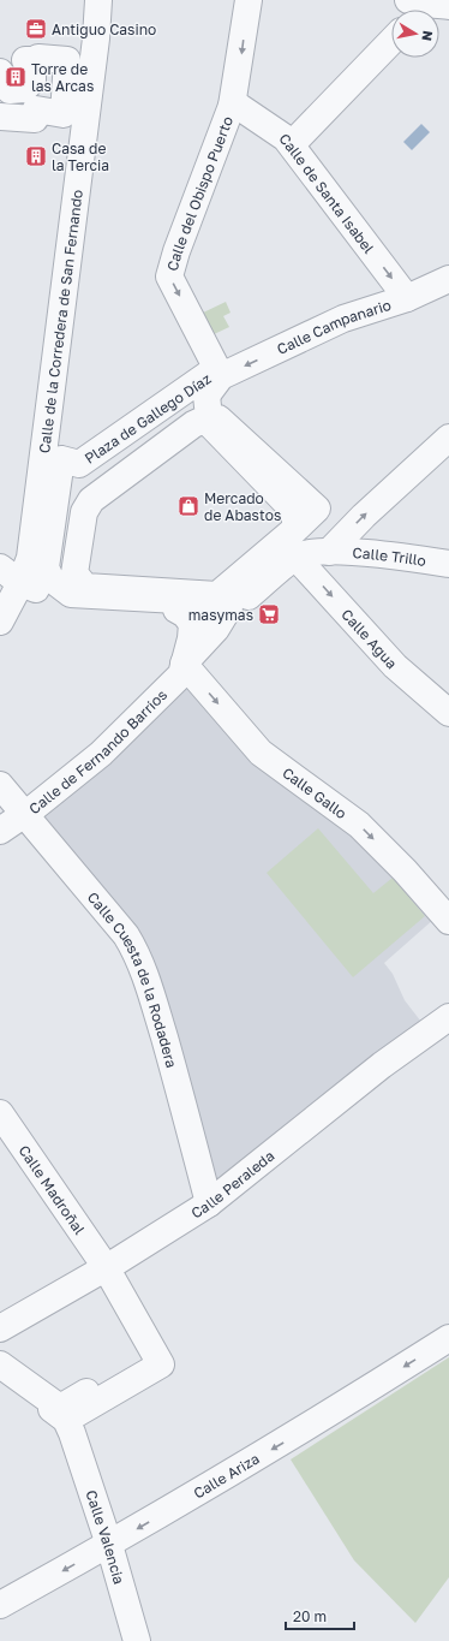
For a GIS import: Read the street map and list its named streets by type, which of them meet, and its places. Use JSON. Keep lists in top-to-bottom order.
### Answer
{
  "streets": {
    "street": [
      "Calle del Obispo Puerto",
      "Calle de Santa Isabel",
      "Calle de la Corredera de San Fernando",
      "Calle Campanario",
      "Plaza de Gallego Díaz",
      "Calle Trillo",
      "Calle Agua",
      "Calle de Fernando Barrios",
      "Calle Gallo",
      "Calle Cuesta de la Rodadera",
      "Calle Peraleda",
      "Calle Madroñal",
      "Calle Ariza",
      "Calle Valencia"
    ]
  },
  "crossings": [
    ["Calle del Obispo Puerto", "Calle de Santa Isabel"],
    ["Calle del Obispo Puerto", "Calle Campanario"],
    ["Calle del Obispo Puerto", "Plaza de Gallego Díaz"],
    ["Calle de Santa Isabel", "Calle Campanario"],
    ["Calle de la Corredera de San Fernando", "Plaza de Gallego Díaz"],
    ["Calle Campanario", "Plaza de Gallego Díaz"],
    ["Plaza de Gallego Díaz", "Calle Trillo"],
    ["Calle de Fernando Barrios", "Calle Gallo"],
    ["Calle de Fernando Barrios", "Calle Cuesta de la Rodadera"],
    ["Calle Cuesta de la Rodadera", "Calle Peraleda"],
    ["Calle Peraleda", "Calle Madroñal"],
    ["Calle Madroñal", "Calle Valencia"],
    ["Calle Ariza", "Calle Valencia"]
  ],
  "one_way": [
    "Calle del Obispo Puerto",
    "Calle de Santa Isabel",
    "Calle Agua",
    "Calle Gallo",
    "Calle Ariza"
  ],
  "places": {
    "office": ["Antiguo Casino"],
    "building": ["Torre de las Arcas", "Casa de la Tercia"],
    "shop": ["Mercado de Abastos"],
    "supermarket": ["masymas"]
  },
  "scale_bar": "20 m",
  "north": "right"
}
